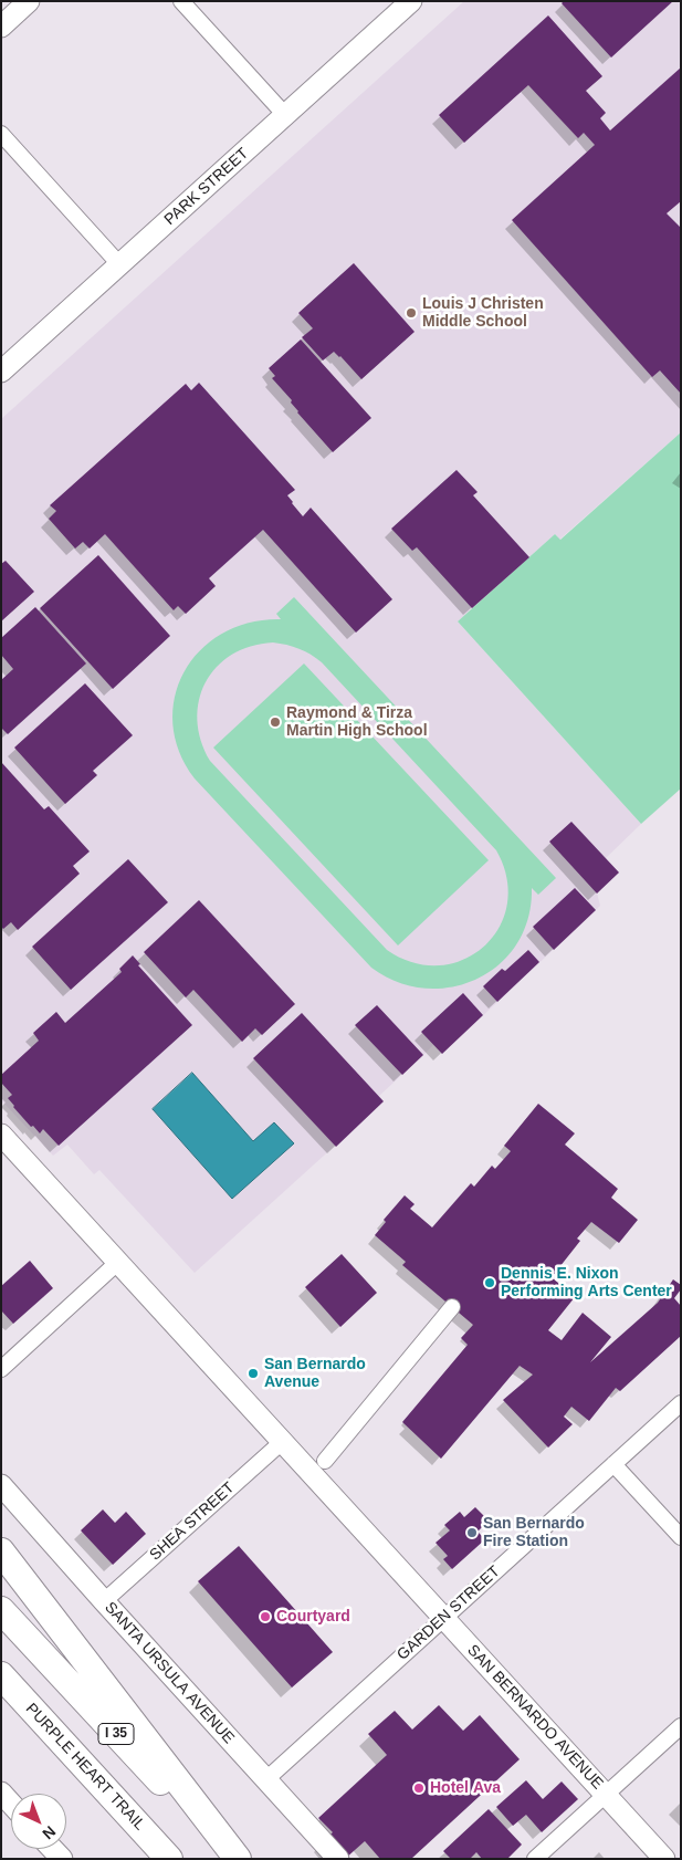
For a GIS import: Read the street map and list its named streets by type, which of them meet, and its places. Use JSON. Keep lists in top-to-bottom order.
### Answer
{
  "streets": {
    "highway": ["I 35", "PURPLE HEART TRAIL"],
    "main road": ["PARK STREET", "SANTA URSULA AVENUE", "SAN BERNARDO AVENUE"],
    "street": ["SHEA STREET", "GARDEN STREET"]
  },
  "crossings": [
    ["SHEA STREET", "SANTA URSULA AVENUE"],
    ["SHEA STREET", "SAN BERNARDO AVENUE"],
    ["GARDEN STREET", "SANTA URSULA AVENUE"],
    ["GARDEN STREET", "SAN BERNARDO AVENUE"]
  ],
  "places": [
    "Louis J Christen Middle School",
    "Raymond & Tirza Martin High School",
    "Dennis E. Nixon Performing Arts Center",
    "San Bernardo Avenue",
    "San Bernardo Fire Station",
    "Courtyard",
    "Hotel Ava"
  ],
  "north": "bottom right"
}
